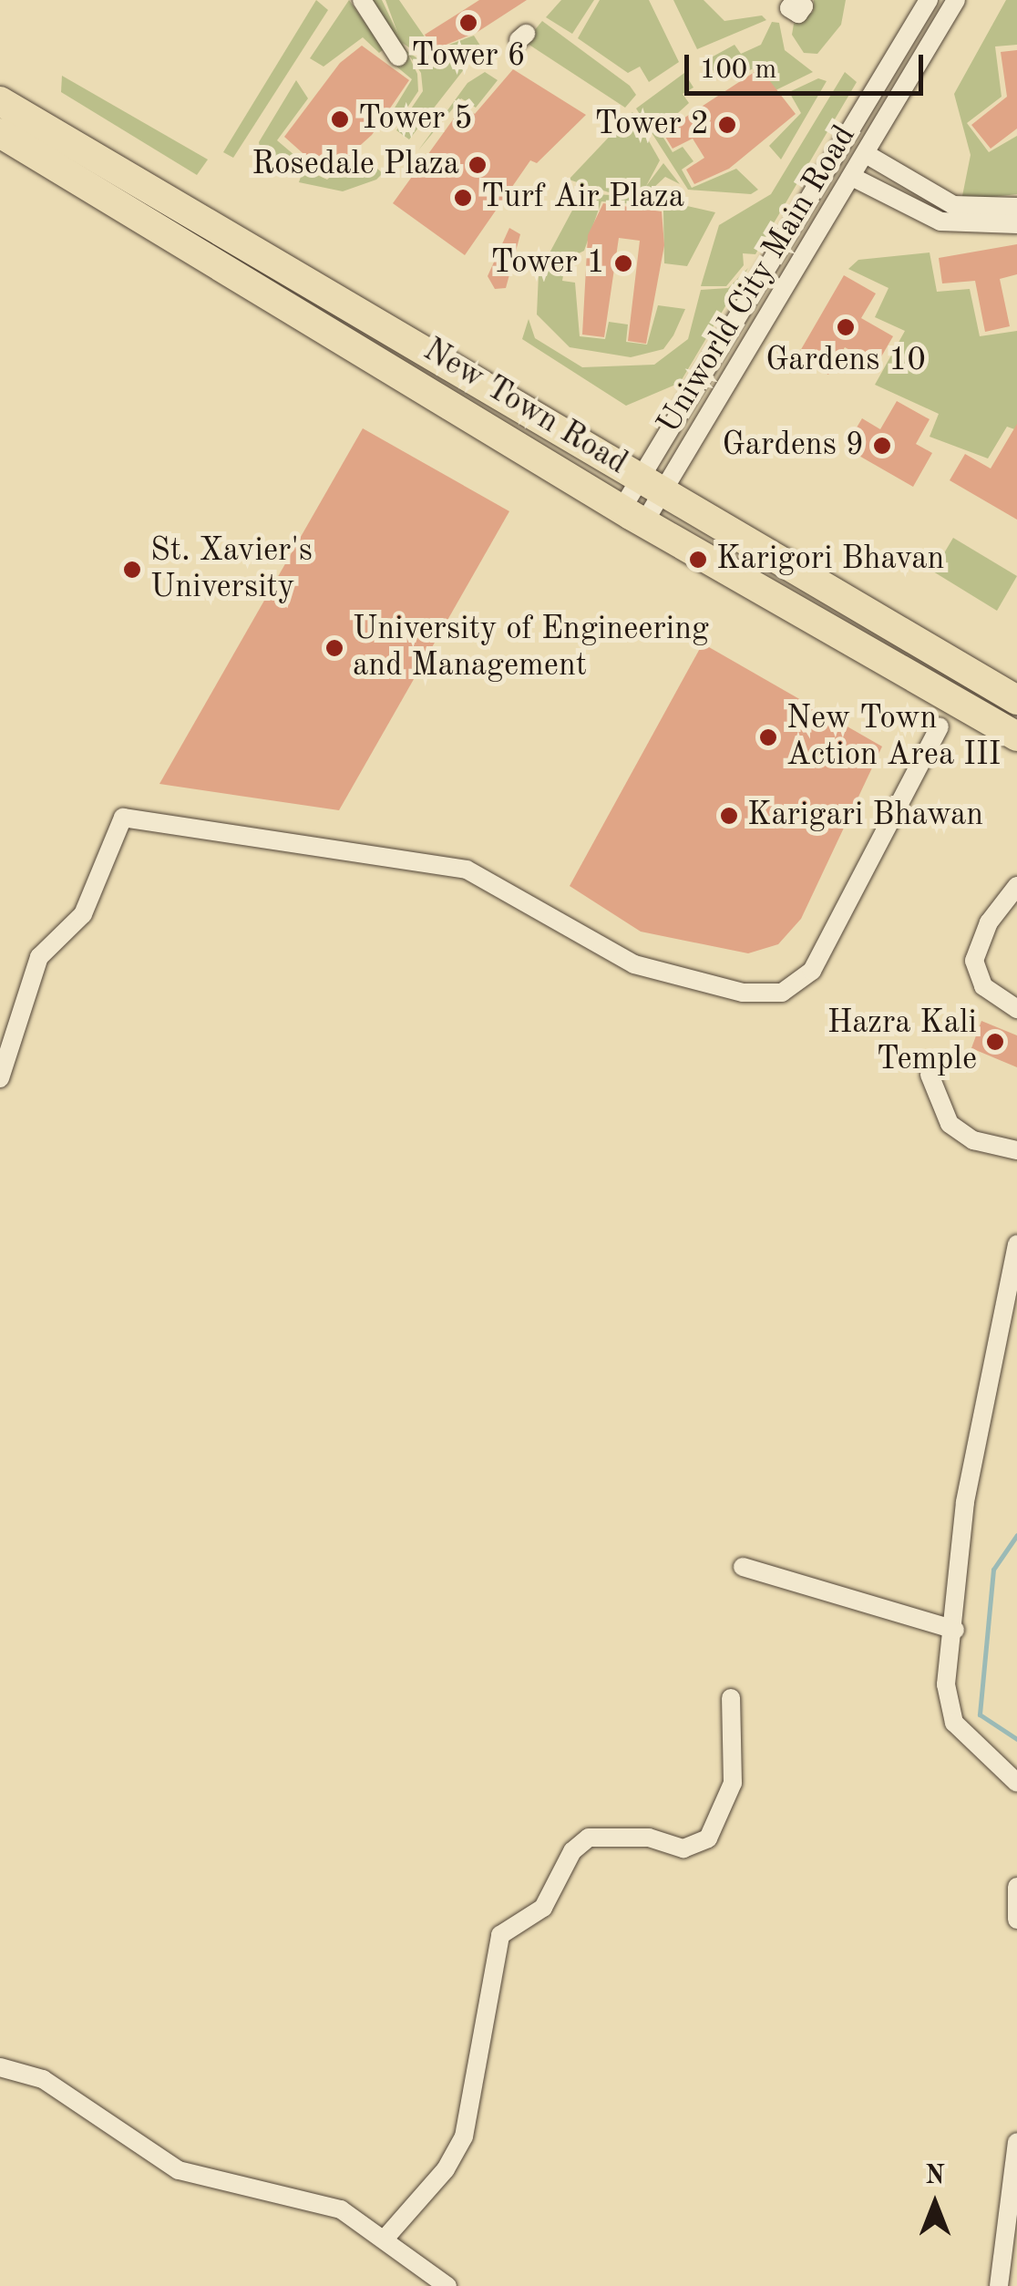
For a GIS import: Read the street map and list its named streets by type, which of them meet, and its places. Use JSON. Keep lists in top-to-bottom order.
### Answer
{
  "streets": {
    "main road": ["New Town Road"],
    "street": ["Uniworld City Main Road"]
  },
  "crossings": [
    ["Uniworld City Main Road", "New Town Road"]
  ],
  "places": [
    "Tower 6",
    "Tower 5",
    "Tower 2",
    "Rosedale Plaza",
    "Turf Air Plaza",
    "Tower 1",
    "Gardens 10",
    "Gardens 9",
    "Karigori Bhavan",
    "St. Xavier's University",
    "University of Engineering and Management",
    "New Town Action Area III",
    "Karigari Bhawan",
    "Hazra Kali Temple"
  ],
  "scale_bar": "100 m",
  "north": "top"
}
